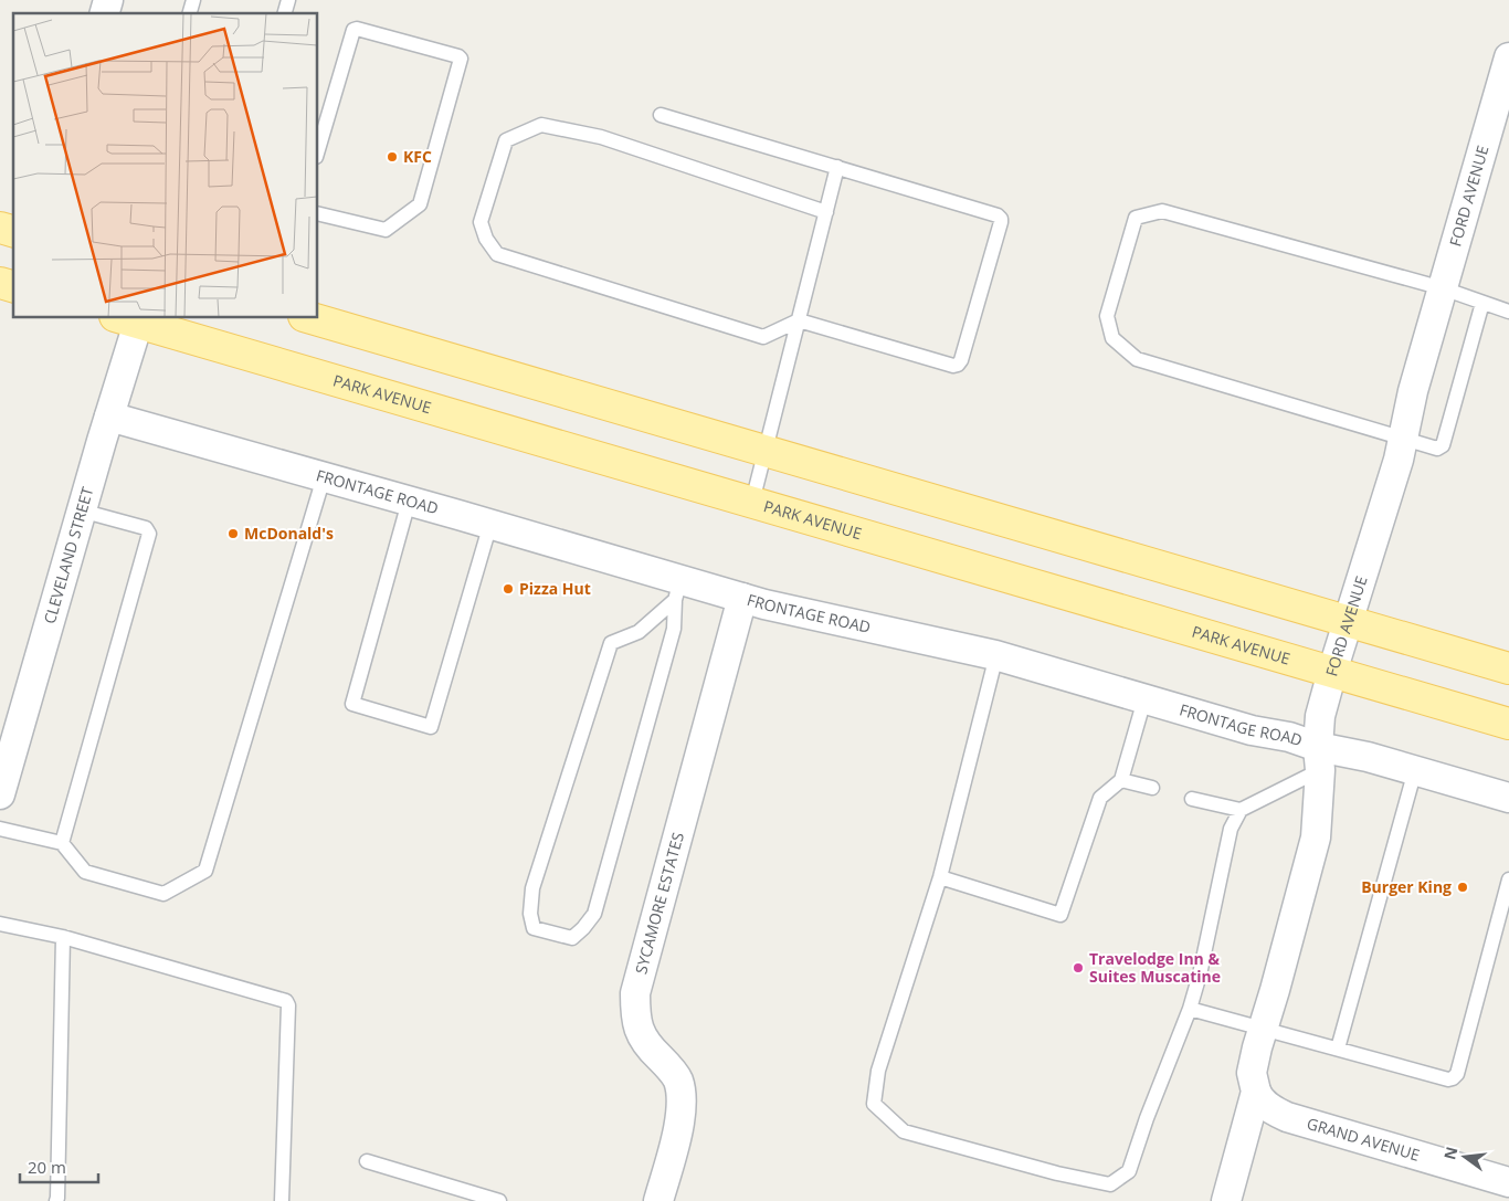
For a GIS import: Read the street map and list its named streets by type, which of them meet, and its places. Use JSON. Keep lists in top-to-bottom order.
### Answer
{
  "streets": {
    "main road": ["PARK AVENUE"],
    "street": [
      "FORD AVENUE",
      "FRONTAGE ROAD",
      "CLEVELAND STREET",
      "SYCAMORE ESTATES",
      "GRAND AVENUE"
    ]
  },
  "crossings": [
    ["FORD AVENUE", "PARK AVENUE"],
    ["FORD AVENUE", "FRONTAGE ROAD"],
    ["FORD AVENUE", "GRAND AVENUE"],
    ["PARK AVENUE", "CLEVELAND STREET"],
    ["FRONTAGE ROAD", "CLEVELAND STREET"],
    ["FRONTAGE ROAD", "SYCAMORE ESTATES"]
  ],
  "places": [
    "KFC",
    "McDonald's",
    "Pizza Hut",
    "Burger King",
    "Travelodge Inn & Suites Muscatine"
  ],
  "scale_bar": "20 m",
  "north": "left"
}
